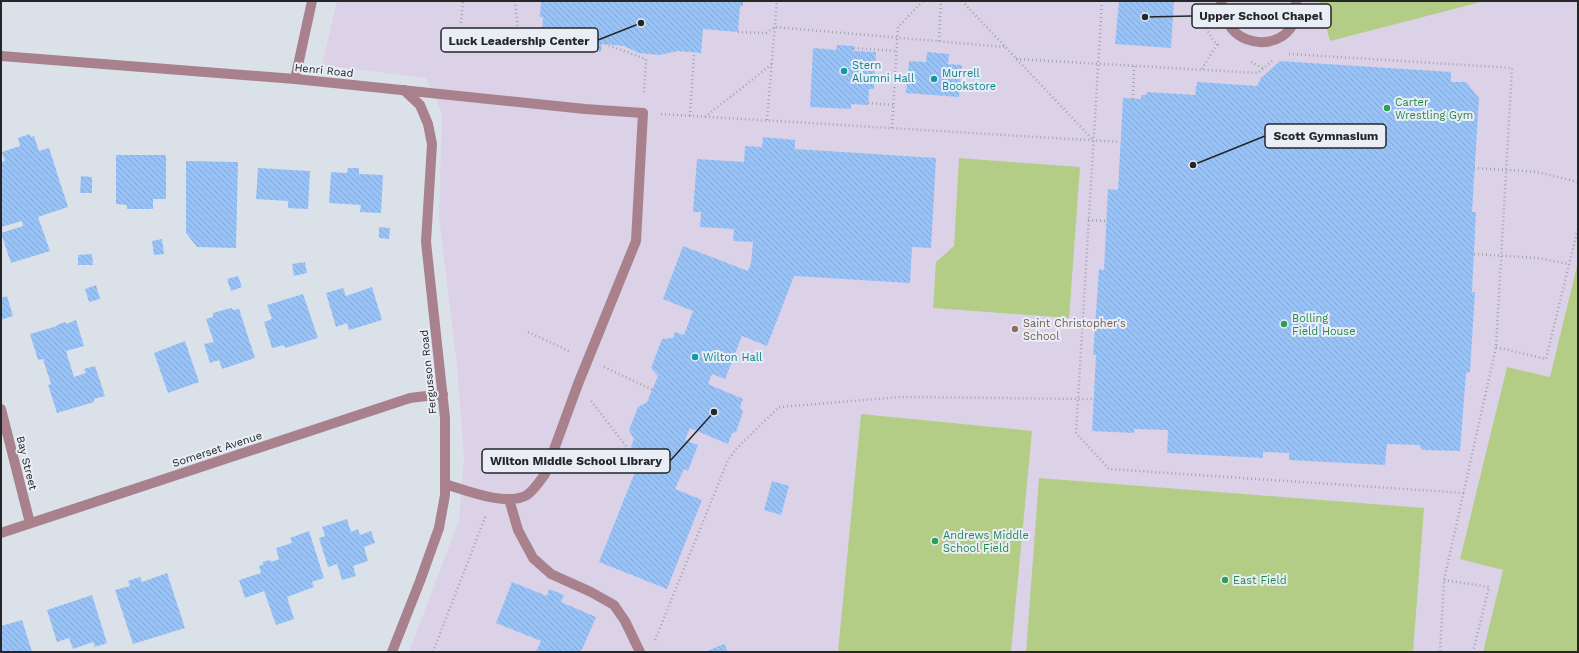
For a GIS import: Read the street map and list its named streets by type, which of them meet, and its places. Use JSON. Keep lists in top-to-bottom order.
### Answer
{
  "streets": {
    "street": [
      "Henri Road",
      "Fergusson Road",
      "Somerset Avenue",
      "Bay Street"
    ]
  },
  "crossings": [
    ["Henri Road", "Fergusson Road"],
    ["Fergusson Road", "Somerset Avenue"],
    ["Somerset Avenue", "Bay Street"]
  ],
  "places": [
    "Upper School Chapel",
    "Luck Leadership Center",
    "Stern Alumni Hall",
    "Murrell Bookstore",
    "Carter Wrestling Gym",
    "Scott Gymnasium",
    "Bolling Field House",
    "Saint Christopher's School",
    "Wilton Hall",
    "Wilton Middle School Library",
    "Andrews Middle School Field",
    "East Field"
  ]
}
